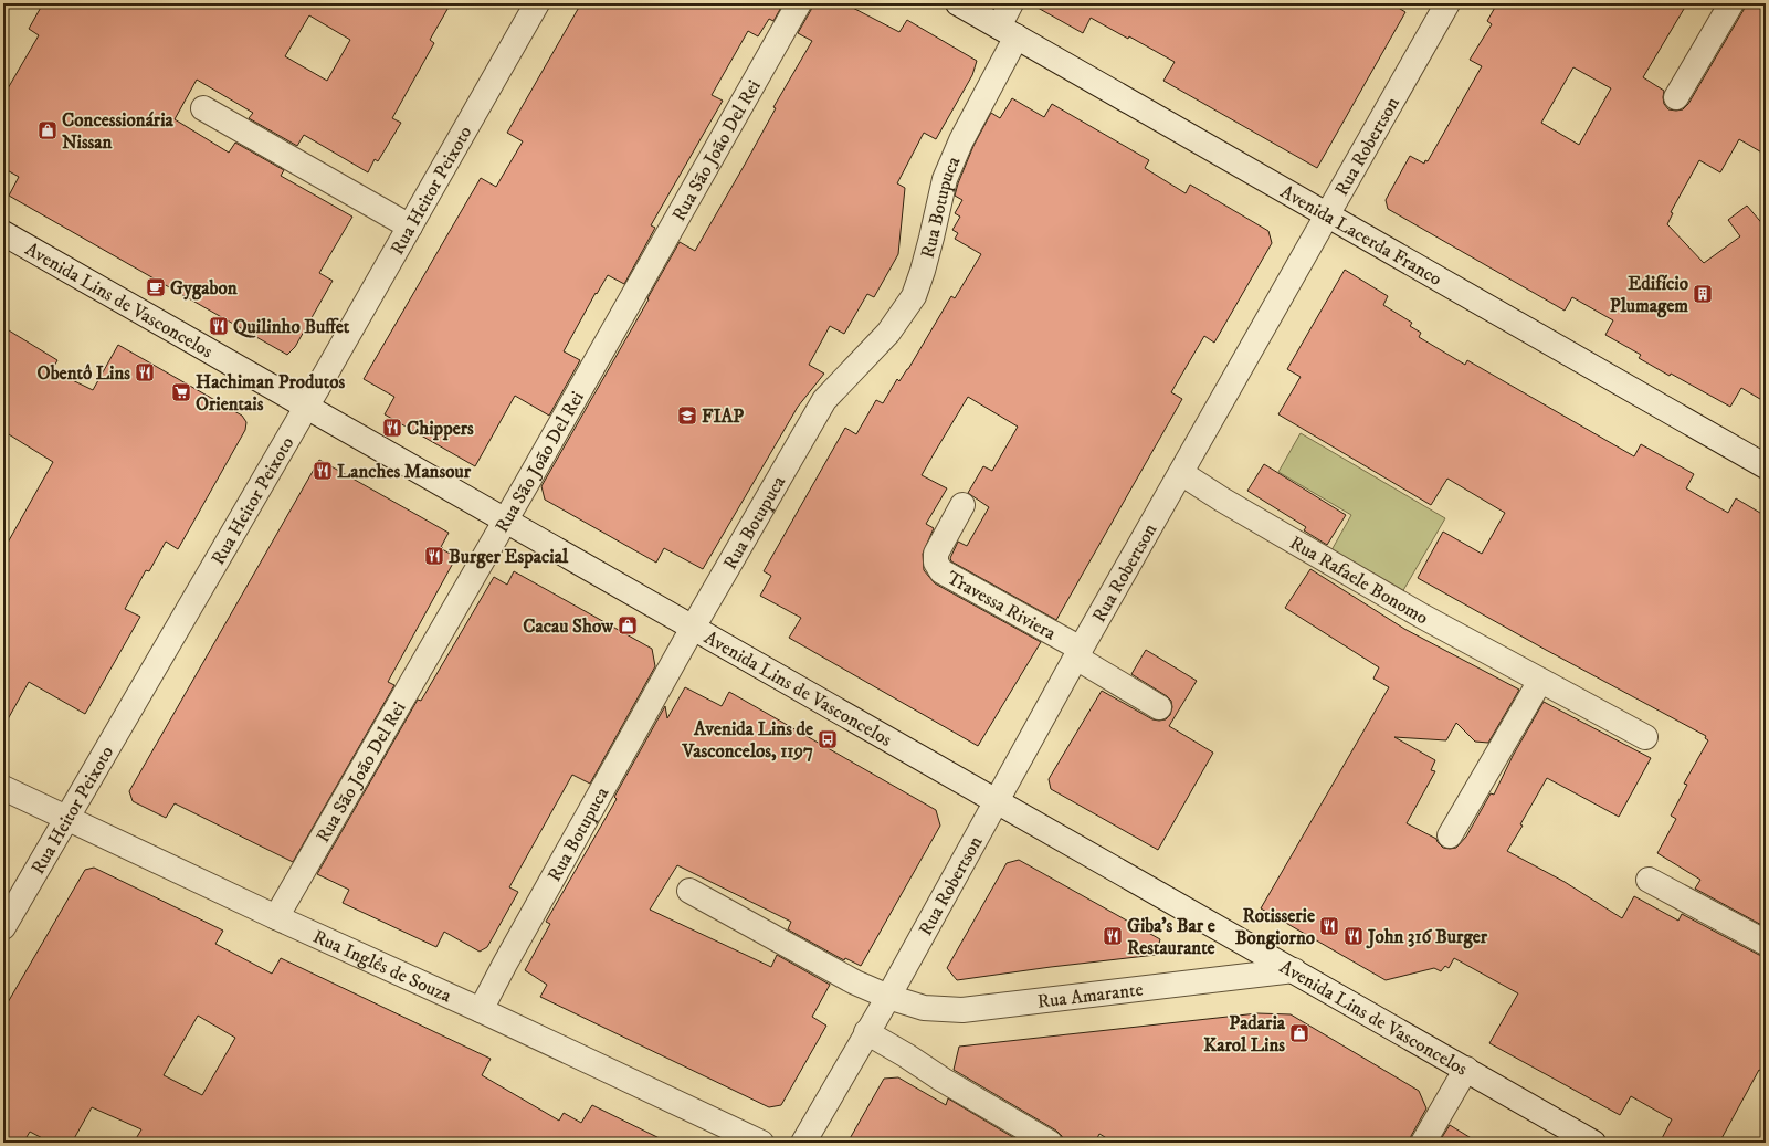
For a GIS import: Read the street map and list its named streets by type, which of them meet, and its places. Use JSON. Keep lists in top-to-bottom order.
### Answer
{
  "streets": {
    "street": [
      "Rua Robertson",
      "Rua São João Del Rei",
      "Rua Heitor Peixoto",
      "Rua Botupuca",
      "Avenida Lacerda Franco",
      "Avenida Lins de Vasconcelos",
      "Rua Rafaele Bonomo",
      "Travessa Riviera",
      "Rua Inglês de Souza",
      "Rua Amarante"
    ]
  },
  "crossings": [
    ["Rua Robertson", "Avenida Lacerda Franco"],
    ["Rua Robertson", "Avenida Lins de Vasconcelos"],
    ["Rua Robertson", "Rua Rafaele Bonomo"],
    ["Rua Robertson", "Travessa Riviera"],
    ["Rua Robertson", "Rua Amarante"],
    ["Rua São João Del Rei", "Avenida Lins de Vasconcelos"],
    ["Rua São João Del Rei", "Rua Inglês de Souza"],
    ["Rua Heitor Peixoto", "Avenida Lins de Vasconcelos"],
    ["Rua Heitor Peixoto", "Rua Inglês de Souza"],
    ["Rua Botupuca", "Avenida Lacerda Franco"],
    ["Rua Botupuca", "Avenida Lins de Vasconcelos"],
    ["Rua Botupuca", "Rua Inglês de Souza"],
    ["Avenida Lins de Vasconcelos", "Rua Amarante"]
  ],
  "places": {
    "shop": ["Concessionária Nissan", "Cacau Show", "Padaria Karol Lins"],
    "cafe": ["Gygabon"],
    "building": ["Edifício Plumagem"],
    "restaurant": [
      "Quilinho Buffet",
      "Obentô Lins",
      "Chippers",
      "Lanches Mansour",
      "Burger Espacial",
      "Rotisserie Bongiorno",
      "Giba's Bar e Restaurante",
      "John 316 Burger"
    ],
    "supermarket": ["Hachiman Produtos Orientais"],
    "school or university": ["FIAP"],
    "bus stop": ["Avenida Lins de Vasconcelos, 1197"]
  }
}
